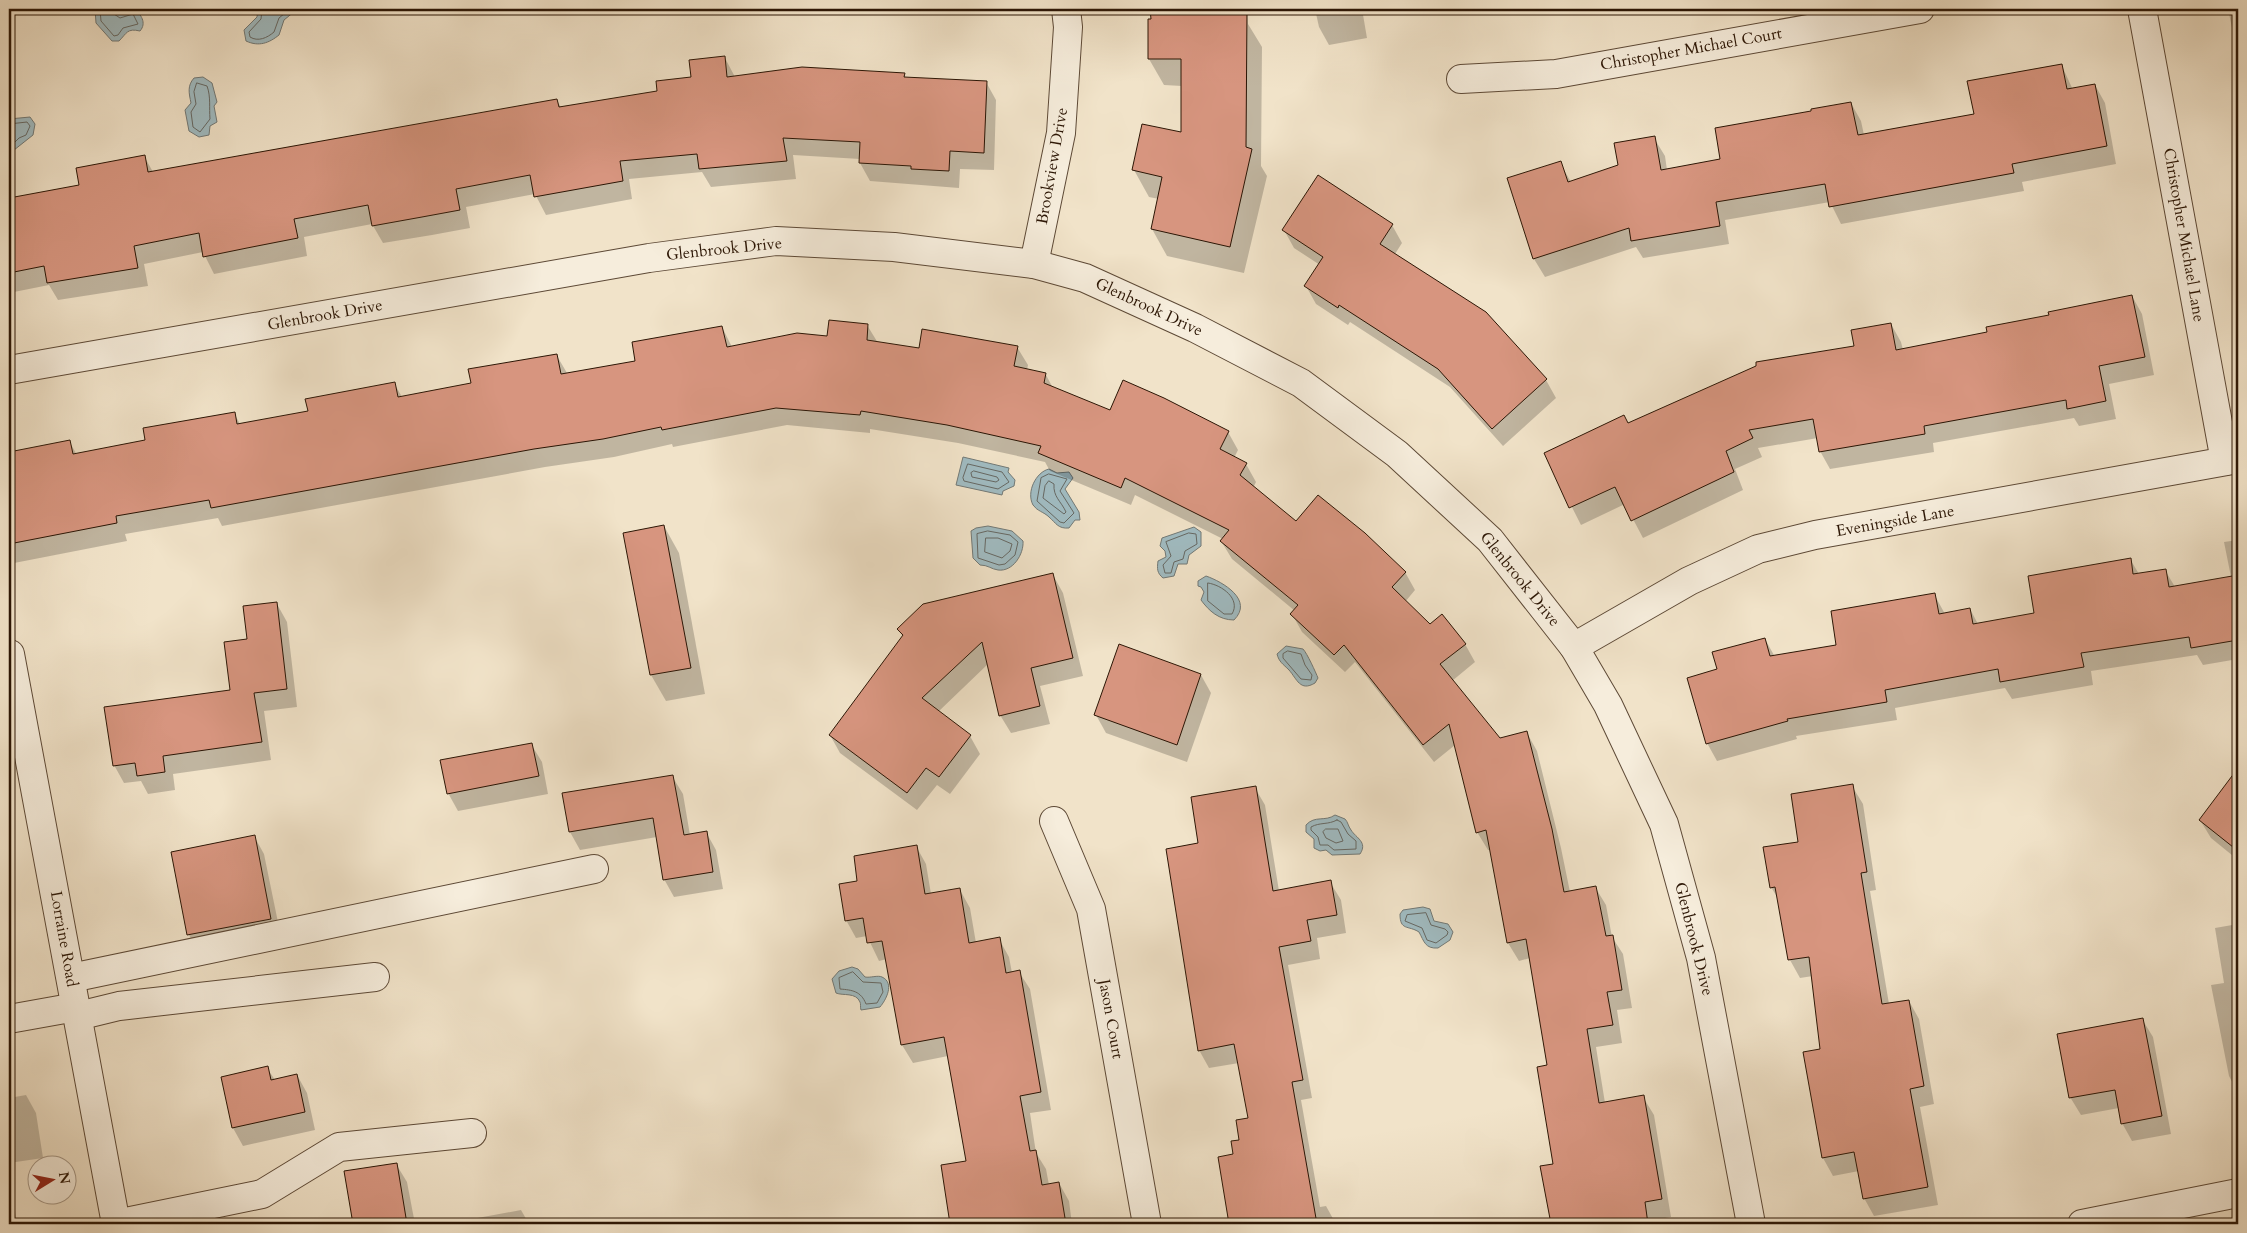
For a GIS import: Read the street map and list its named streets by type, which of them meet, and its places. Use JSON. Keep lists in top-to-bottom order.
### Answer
{
  "streets": {
    "street": [
      "Christopher Michael Court",
      "Brookview Drive",
      "Christopher Michael Lane",
      "Glenbrook Drive",
      "Eveningside Lane",
      "Lorraine Road",
      "Jason Court"
    ]
  },
  "crossings": [
    ["Brookview Drive", "Glenbrook Drive"],
    ["Christopher Michael Lane", "Eveningside Lane"],
    ["Glenbrook Drive", "Eveningside Lane"]
  ],
  "north": "right"
}
